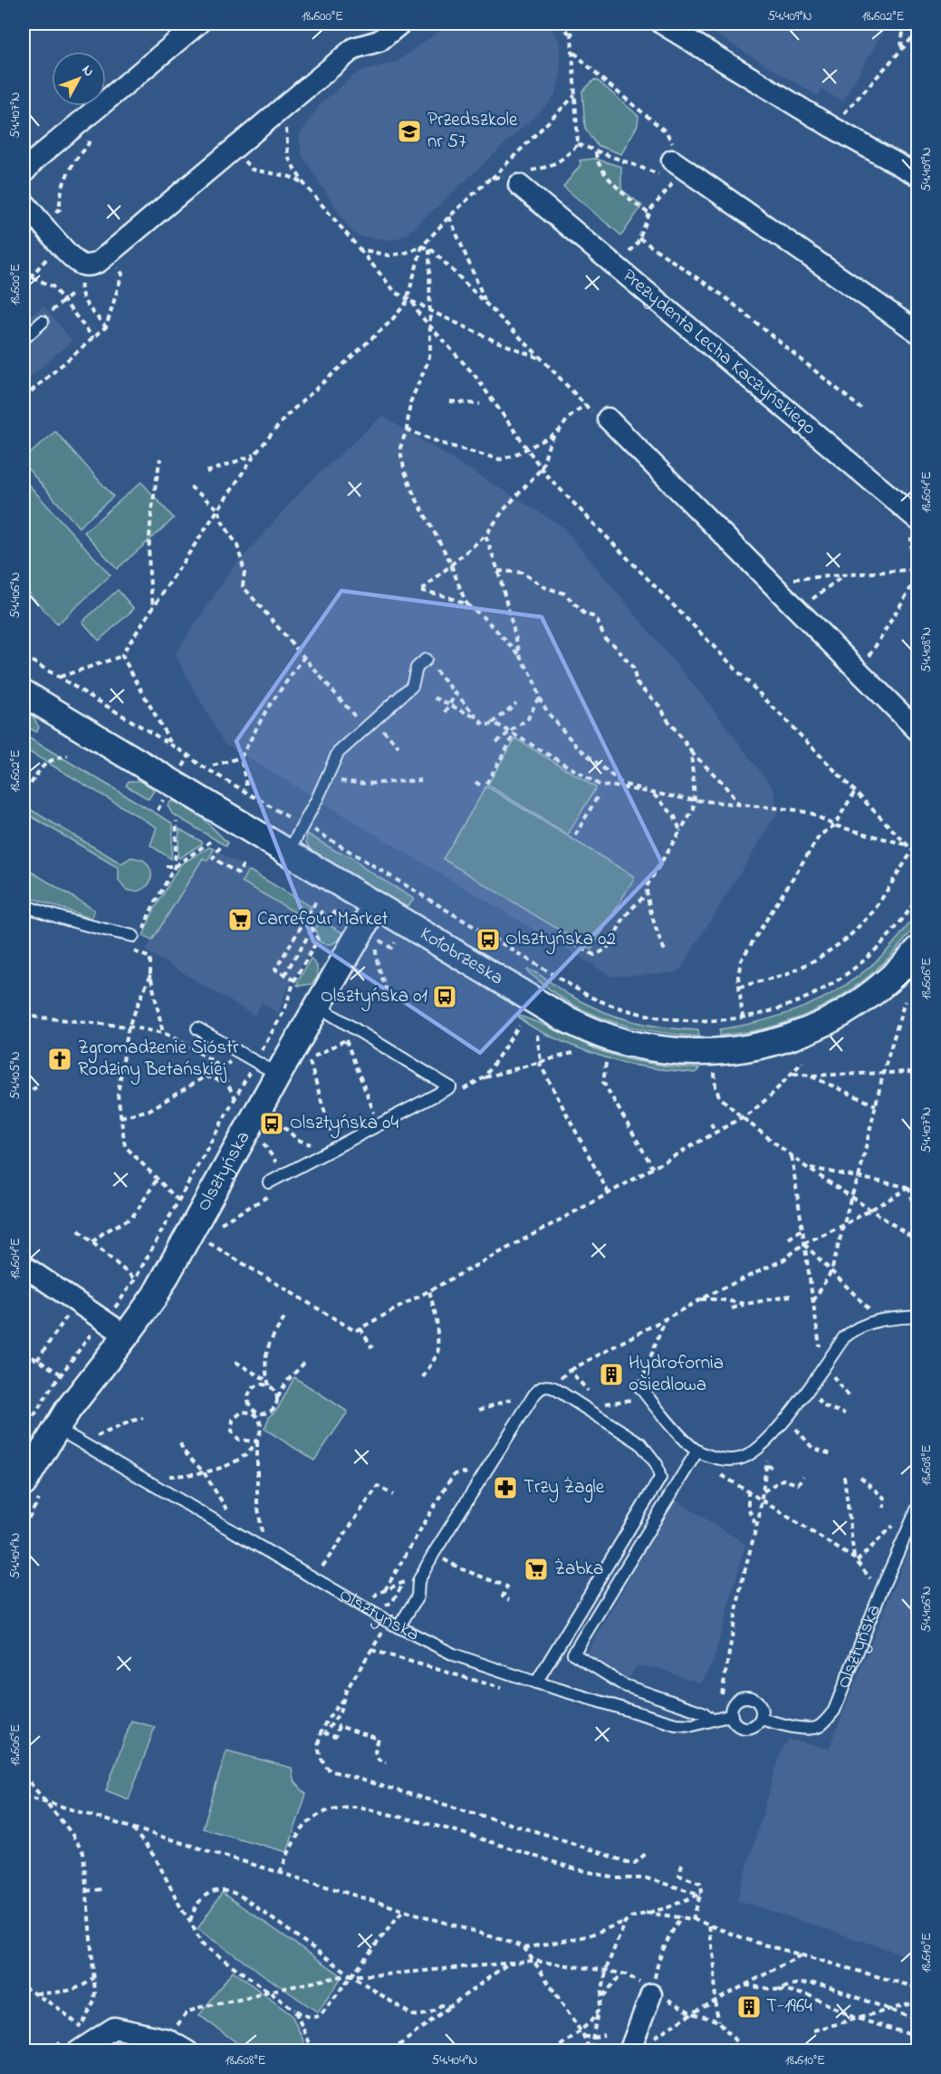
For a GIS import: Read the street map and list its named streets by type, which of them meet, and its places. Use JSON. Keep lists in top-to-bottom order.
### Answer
{
  "streets": {
    "street": ["Prezydenta Lecha Kaczyńskiego", "Kołobrzeska", "Olsztyńska"]
  },
  "crossings": [
    ["Kołobrzeska", "Olsztyńska"]
  ],
  "places": {
    "school or university": ["Przedszkole nr 57"],
    "supermarket": ["Carrefour Market", "Żabka"],
    "bus stop": ["Olsztyńska 02", "Olsztyńska 01", "Olsztyńska 04"],
    "church": ["Zgromadzenie Sióstr Rodziny Betańskiej"],
    "building": ["Hydrofornia osiedlowa", "T-1964"],
    "pharmacy": ["Trzy Żagle"]
  },
  "north": "top right",
  "coordinates": [
    "18.600°E",
    "54.409°N",
    "18.602°E",
    "54.407°N",
    "18.604°E",
    "54.406°N",
    "54.408°N",
    "18.606°E",
    "54.405°N",
    "18.608°E",
    "54.404°N",
    "18.610°E"
  ]
}
